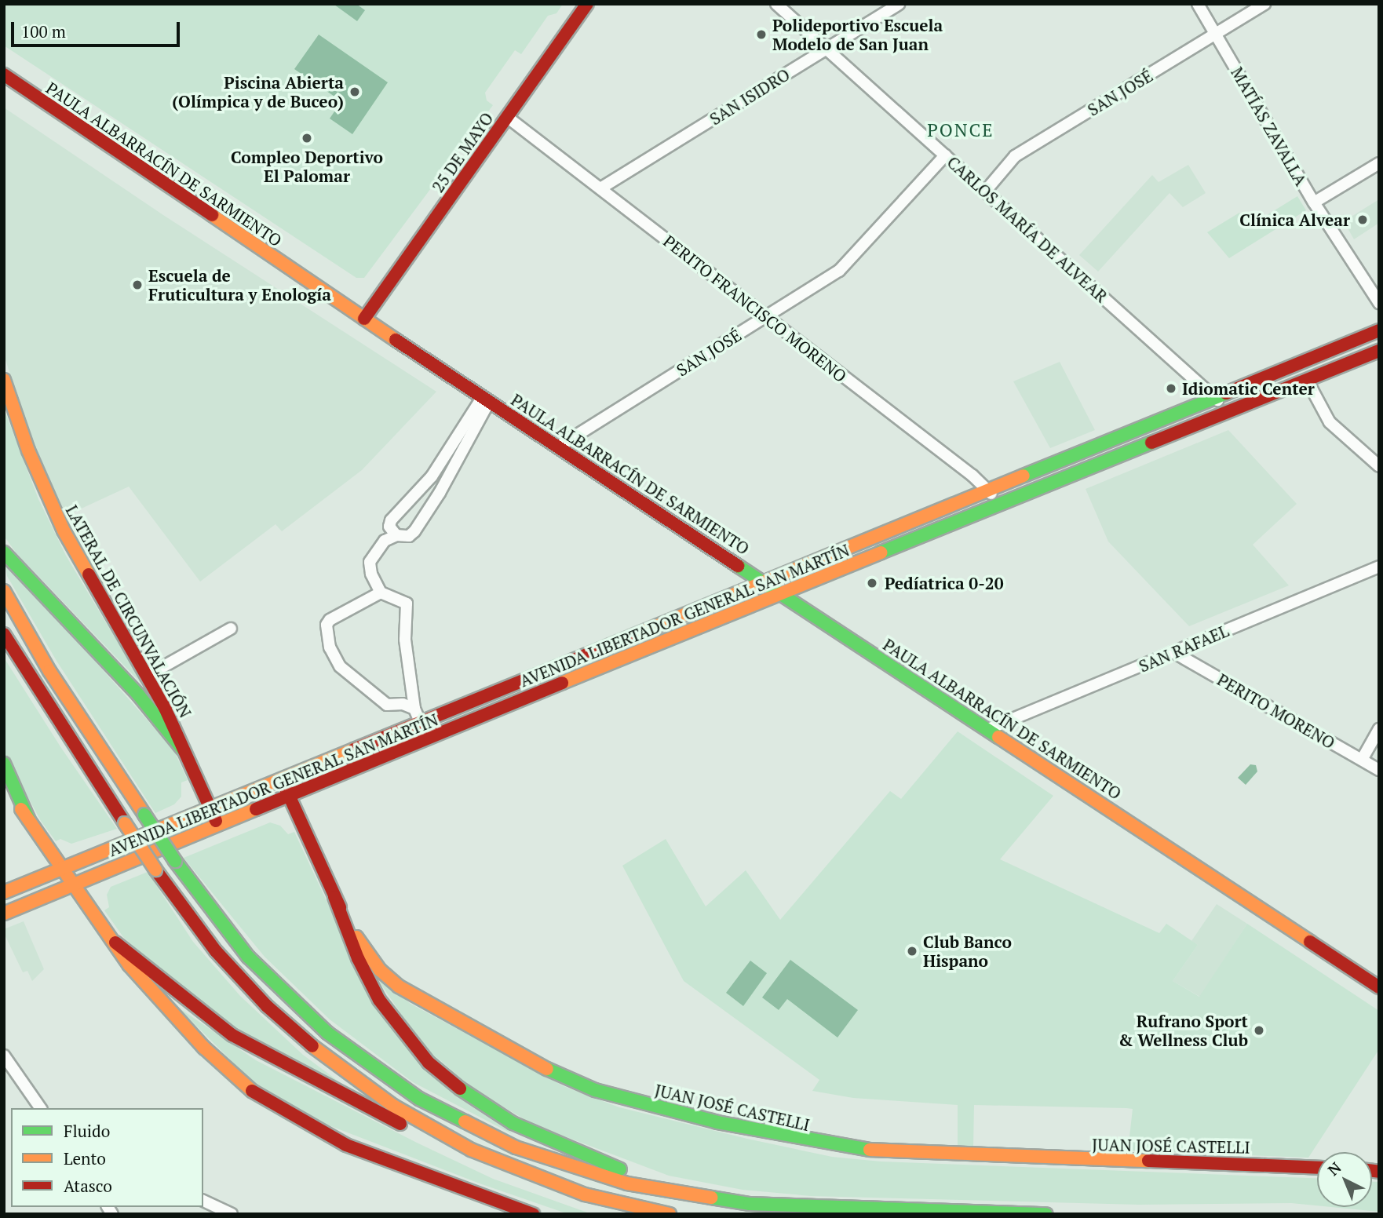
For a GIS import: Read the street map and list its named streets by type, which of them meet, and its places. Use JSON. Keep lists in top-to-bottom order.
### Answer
{
  "streets": {
    "main road": [
      "25 DE MAYO",
      "PAULA ALBARRACÍN DE SARMIENTO",
      "LATERAL DE CIRCUNVALACIÓN",
      "AVENIDA LIBERTADOR GENERAL SAN MARTÍN",
      "JUAN JOSÉ CASTELLI"
    ],
    "street": [
      "SAN JOSÉ",
      "SAN ISIDRO",
      "MATÍAS ZAVALLA",
      "CARLOS MARÍA DE ALVEAR",
      "PERITO FRANCISCO MORENO",
      "SAN RAFAEL",
      "PERITO MORENO"
    ]
  },
  "crossings": [
    ["SAN JOSÉ", "MATÍAS ZAVALLA"],
    ["SAN JOSÉ", "PAULA ALBARRACÍN DE SARMIENTO"],
    ["SAN JOSÉ", "CARLOS MARÍA DE ALVEAR"],
    ["SAN JOSÉ", "PERITO FRANCISCO MORENO"],
    ["SAN ISIDRO", "CARLOS MARÍA DE ALVEAR"],
    ["SAN ISIDRO", "PERITO FRANCISCO MORENO"],
    ["25 DE MAYO", "PAULA ALBARRACÍN DE SARMIENTO"],
    ["25 DE MAYO", "PERITO FRANCISCO MORENO"],
    ["PAULA ALBARRACÍN DE SARMIENTO", "AVENIDA LIBERTADOR GENERAL SAN MARTÍN"],
    ["PAULA ALBARRACÍN DE SARMIENTO", "SAN RAFAEL"],
    ["CARLOS MARÍA DE ALVEAR", "AVENIDA LIBERTADOR GENERAL SAN MARTÍN"],
    ["PERITO FRANCISCO MORENO", "AVENIDA LIBERTADOR GENERAL SAN MARTÍN"],
    ["LATERAL DE CIRCUNVALACIÓN", "AVENIDA LIBERTADOR GENERAL SAN MARTÍN"],
    ["AVENIDA LIBERTADOR GENERAL SAN MARTÍN", "JUAN JOSÉ CASTELLI"],
    ["SAN RAFAEL", "PERITO MORENO"]
  ],
  "districts": ["PONCE"],
  "places": [
    "Polideportivo Escuela Modelo de San Juan",
    "Piscina Abierta (Olímpica y de Buceo)",
    "Compleo Deportivo El Palomar",
    "Clínica Alvear",
    "Escuela de Fruticultura y Enología",
    "Idiomatic Center",
    "Pedíatrica 0-20",
    "Club Banco Hispano",
    "Rufrano Sport & Wellness Club"
  ],
  "legend": ["Fluido", "Lento", "Atasco"],
  "scale_bar": "100 m",
  "north": "top left"
}
